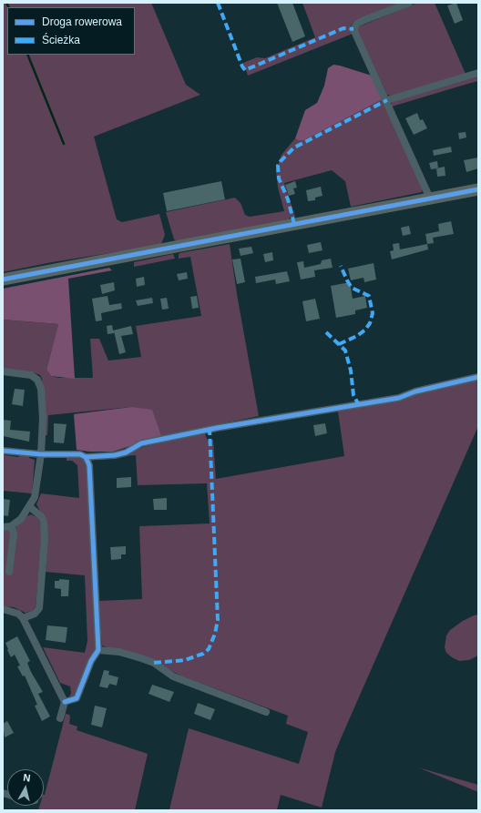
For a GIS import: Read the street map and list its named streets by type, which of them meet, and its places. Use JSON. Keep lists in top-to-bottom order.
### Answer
{
  "legend": ["Droga rowerowa", "Ścieżka"],
  "north": "top"
}
